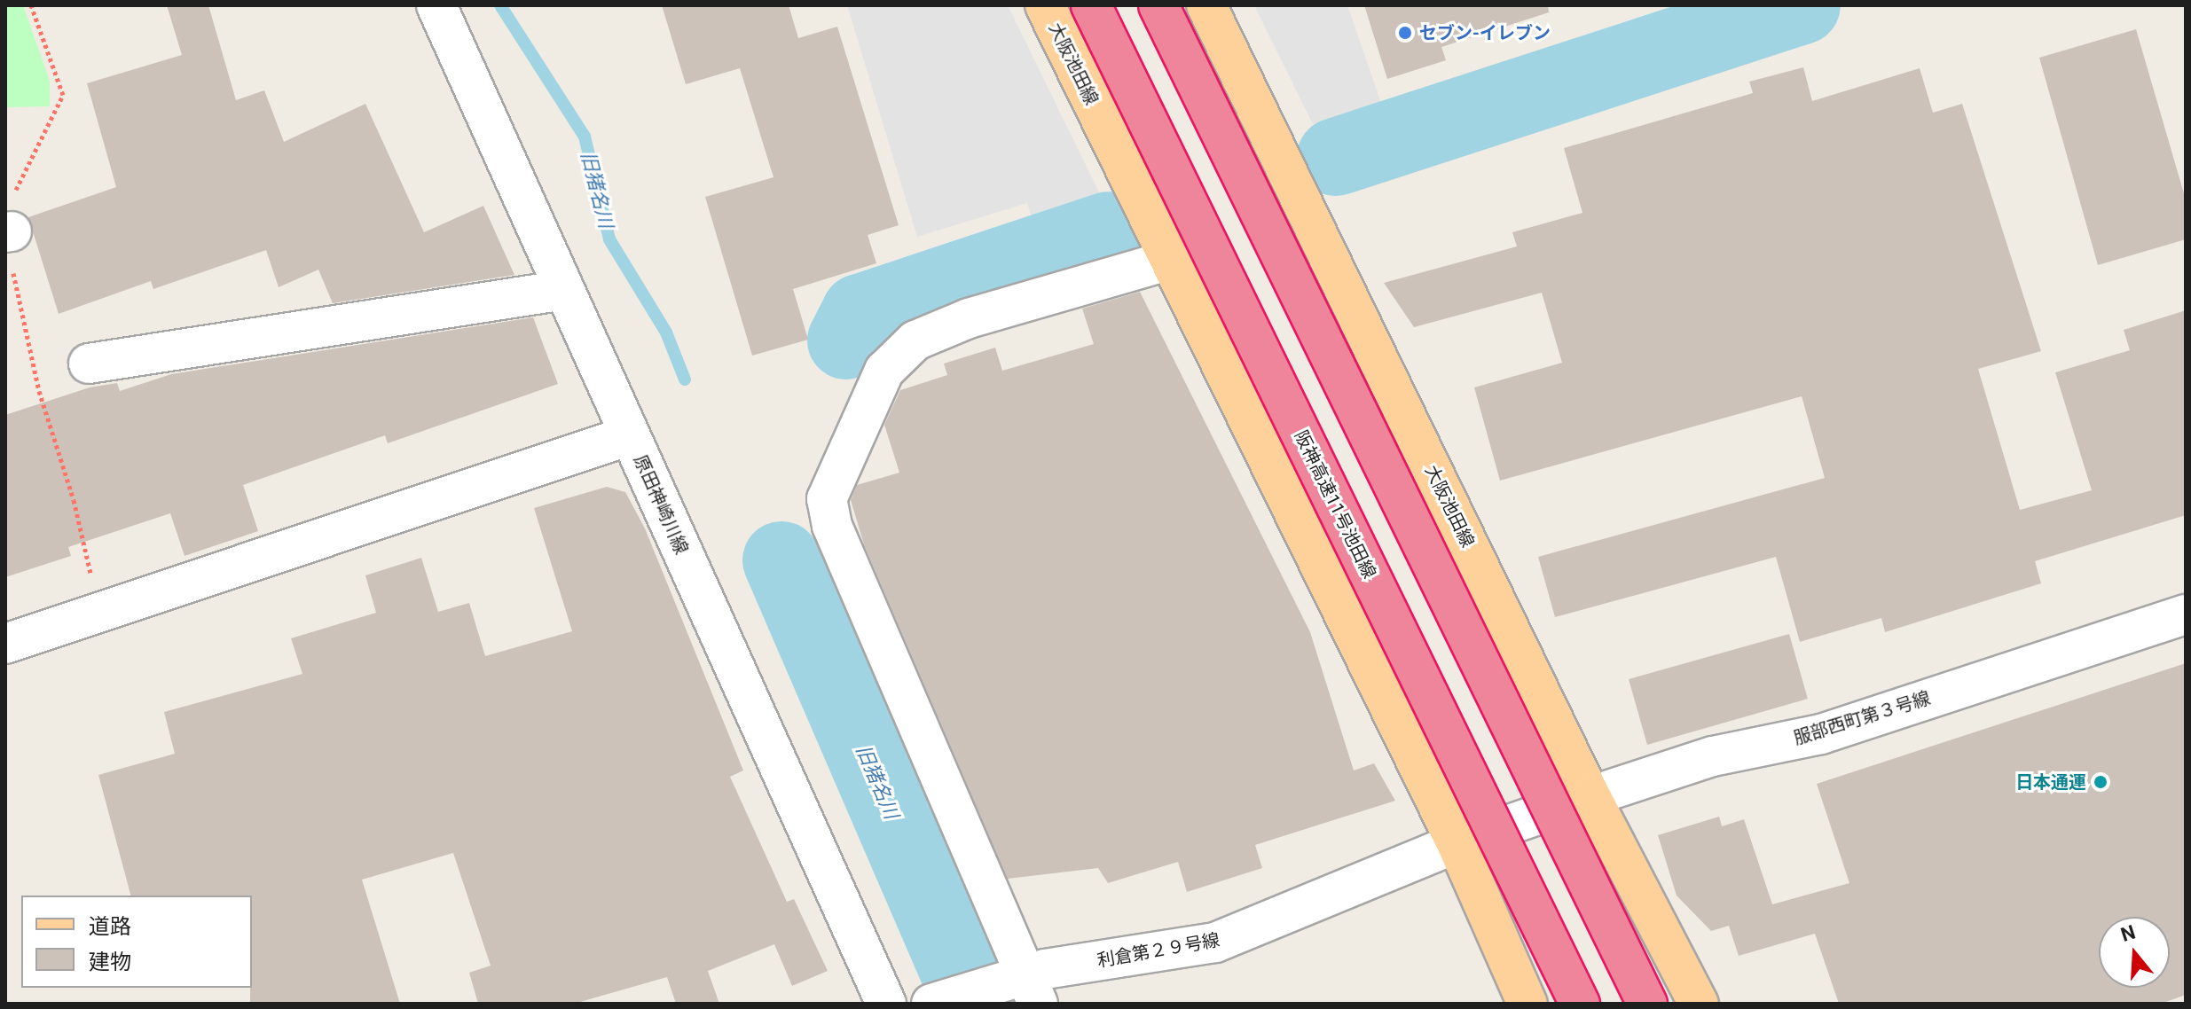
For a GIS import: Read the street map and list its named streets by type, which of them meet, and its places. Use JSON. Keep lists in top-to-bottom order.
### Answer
{
  "streets": {
    "highway": ["阪神高速11号池田線"],
    "main road": ["大阪池田線"],
    "street": ["原田神崎川線", "服部西町第３号線", "利倉第２９号線"]
  },
  "crossings": [
    ["大阪池田線", "服部西町第３号線"],
    ["大阪池田線", "利倉第２９号線"],
    ["服部西町第３号線", "利倉第２９号線"]
  ],
  "water": ["旧猪名川"],
  "places": ["セブン-イレブン", "日本通運"],
  "legend": ["道路", "建物"],
  "north": "top"
}
